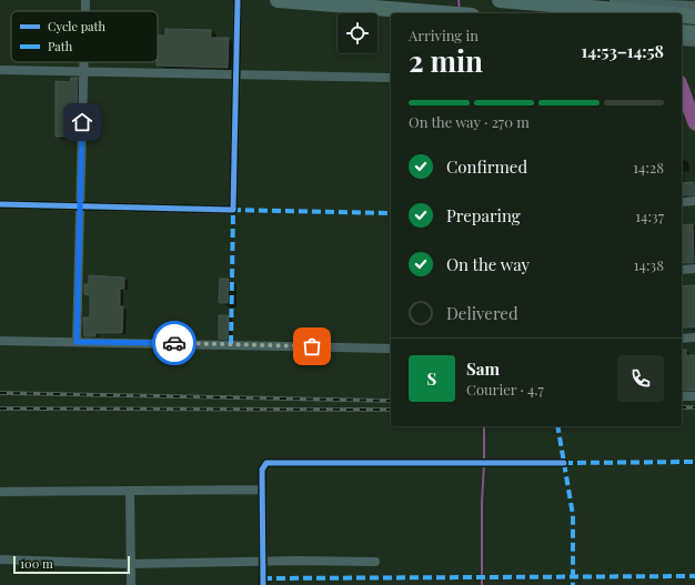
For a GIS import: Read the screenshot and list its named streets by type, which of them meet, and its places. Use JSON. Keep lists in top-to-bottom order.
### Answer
{
  "legend": ["Cycle path", "Path"],
  "scale_bar": "100 m",
  "page": {
    "heading": ["2 min", "Arriving in", "14:53–14:58"],
    "panel": ["Sam", "Courier · 4.7"],
    "bar": "On the way · 270 m",
    "list": [
      ["Confirmed", "14:28"],
      ["Preparing", "14:37"],
      ["On the way", "14:38"],
      "Delivered"
    ],
    "round": "S",
    "scale": "100 m"
  }
}
